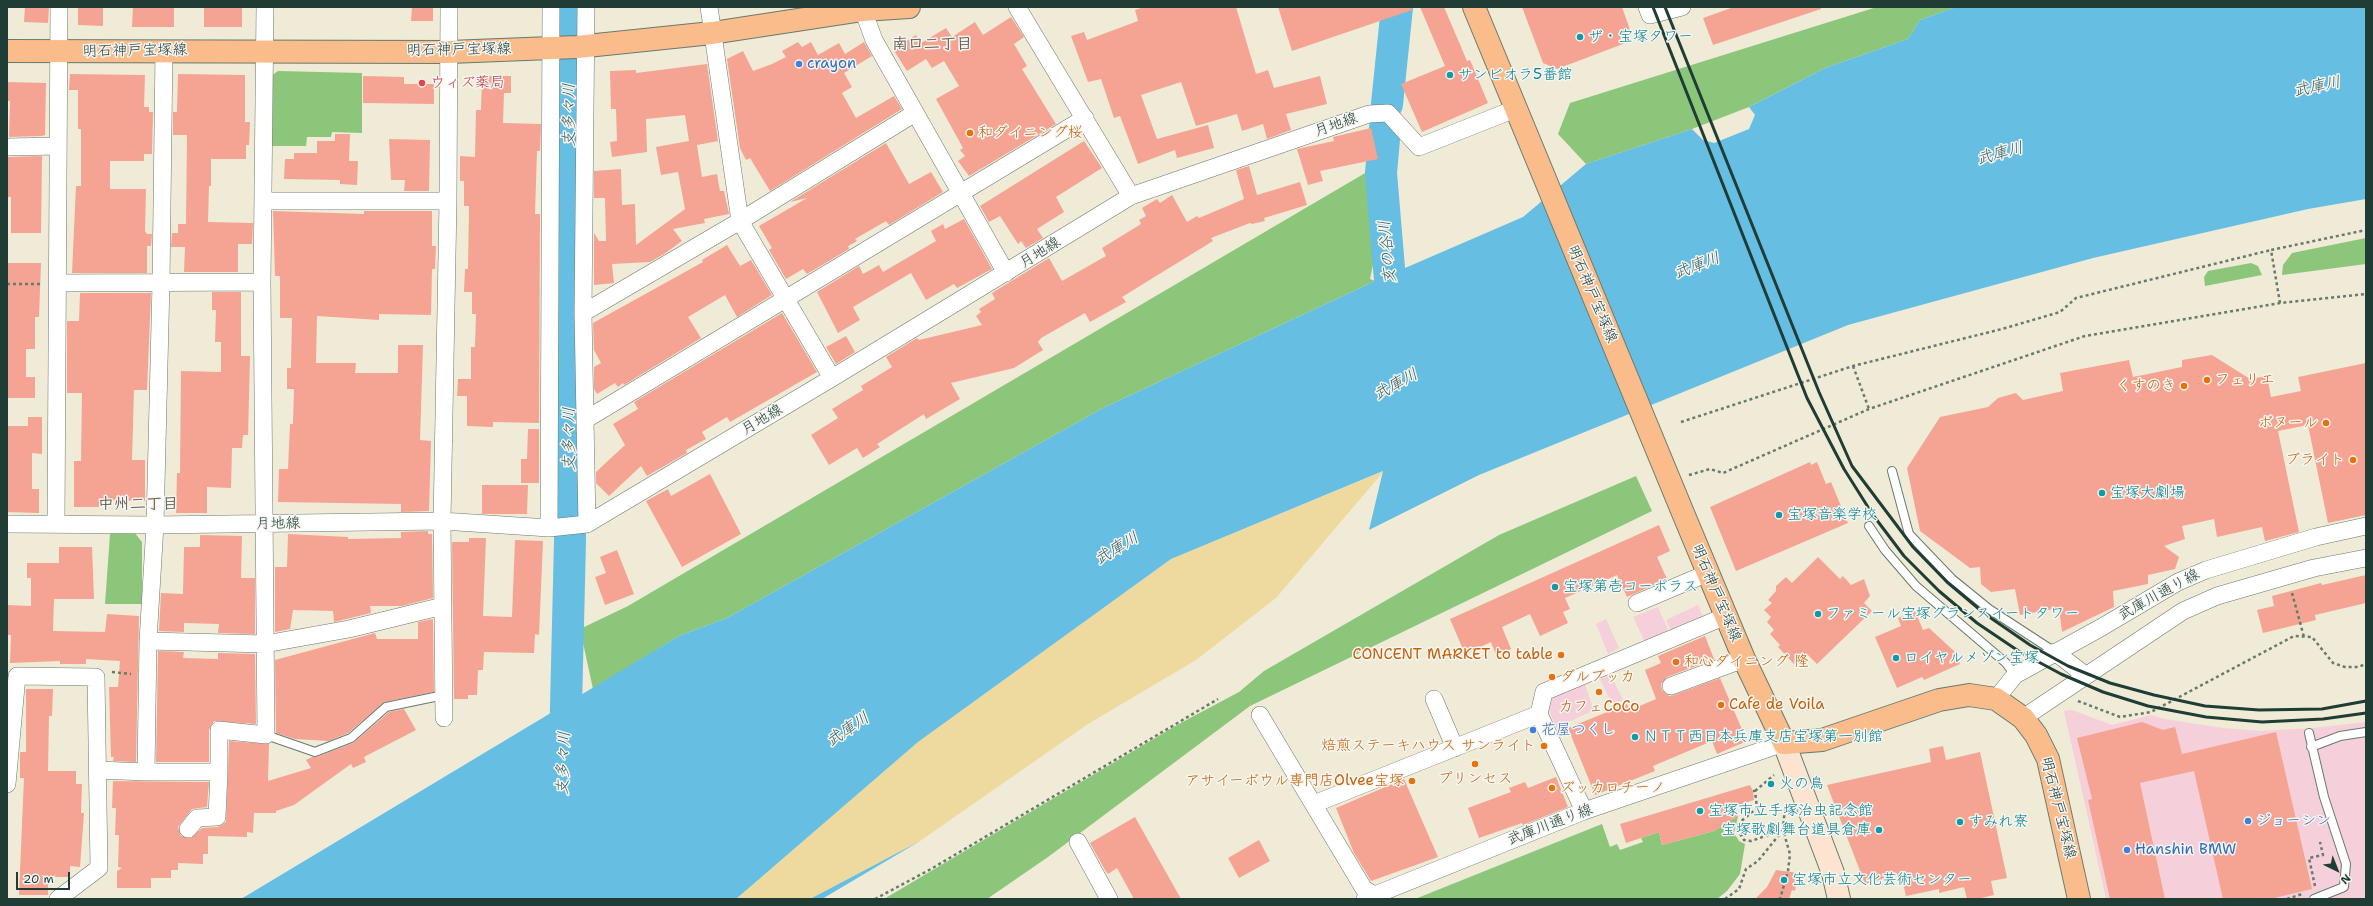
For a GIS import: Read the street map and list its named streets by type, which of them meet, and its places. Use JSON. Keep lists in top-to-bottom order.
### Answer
{
  "streets": {
    "main road": ["明石神戸宝塚線"],
    "street": ["月地線", "武庫川通り線"]
  },
  "crossings": [
    ["明石神戸宝塚線", "月地線"],
    ["明石神戸宝塚線", "武庫川通り線"]
  ],
  "districts": ["南口二丁目", "中州二丁目"],
  "water": ["武庫川", "支多々川", "亥の谷川"],
  "places": [
    "ザ・宝塚タワー",
    "crayon",
    "サンビオラ5番館",
    "ウィズ薬局",
    "和ダイニング桜",
    "フェリエ",
    "くすのき",
    "ボヌール",
    "ブライト",
    "宝塚大劇場",
    "宝塚音楽学校",
    "宝塚第壱コーポラス",
    "ファミール宝塚グランスイートタワー",
    "CONCENT MARKET to table",
    "ロイヤルメゾン宝塚",
    "和心ダイニング 隆",
    "ダルブッカ",
    "カフェCoCo",
    "Cafe de Voila",
    "花屋つくし",
    "ＮＴＴ西日本兵庫支店宝塚第一別館",
    "焙煎ステーキハウス サンライト",
    "プリンセス",
    "アサイーボウル専門店Olvee宝塚",
    "火の鳥",
    "ズッカロチーノ",
    "宝塚市立手塚治虫記念館",
    "ジョーシン",
    "すみれ寮",
    "宝塚歌劇舞台道具倉庫",
    "Hanshin BMW",
    "宝塚市立文化芸術センター"
  ],
  "scale_bar": "20 m",
  "north": "bottom right"
}
